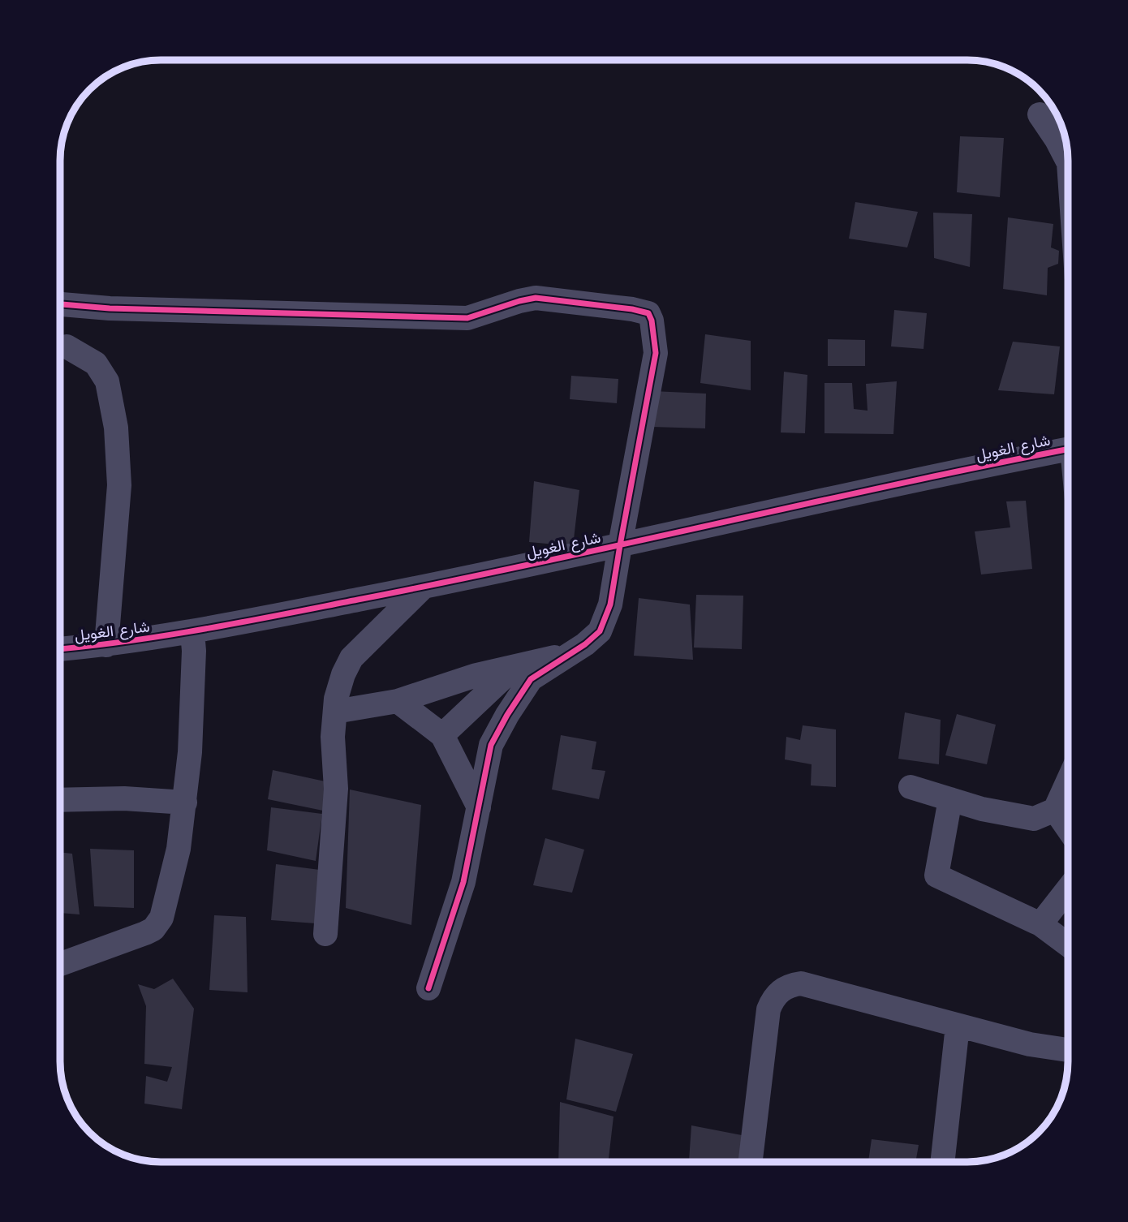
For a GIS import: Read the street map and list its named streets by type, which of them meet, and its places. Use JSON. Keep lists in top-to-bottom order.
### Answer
{
  "streets": {
    "street": ["شارع الغويل"]
  }
}
